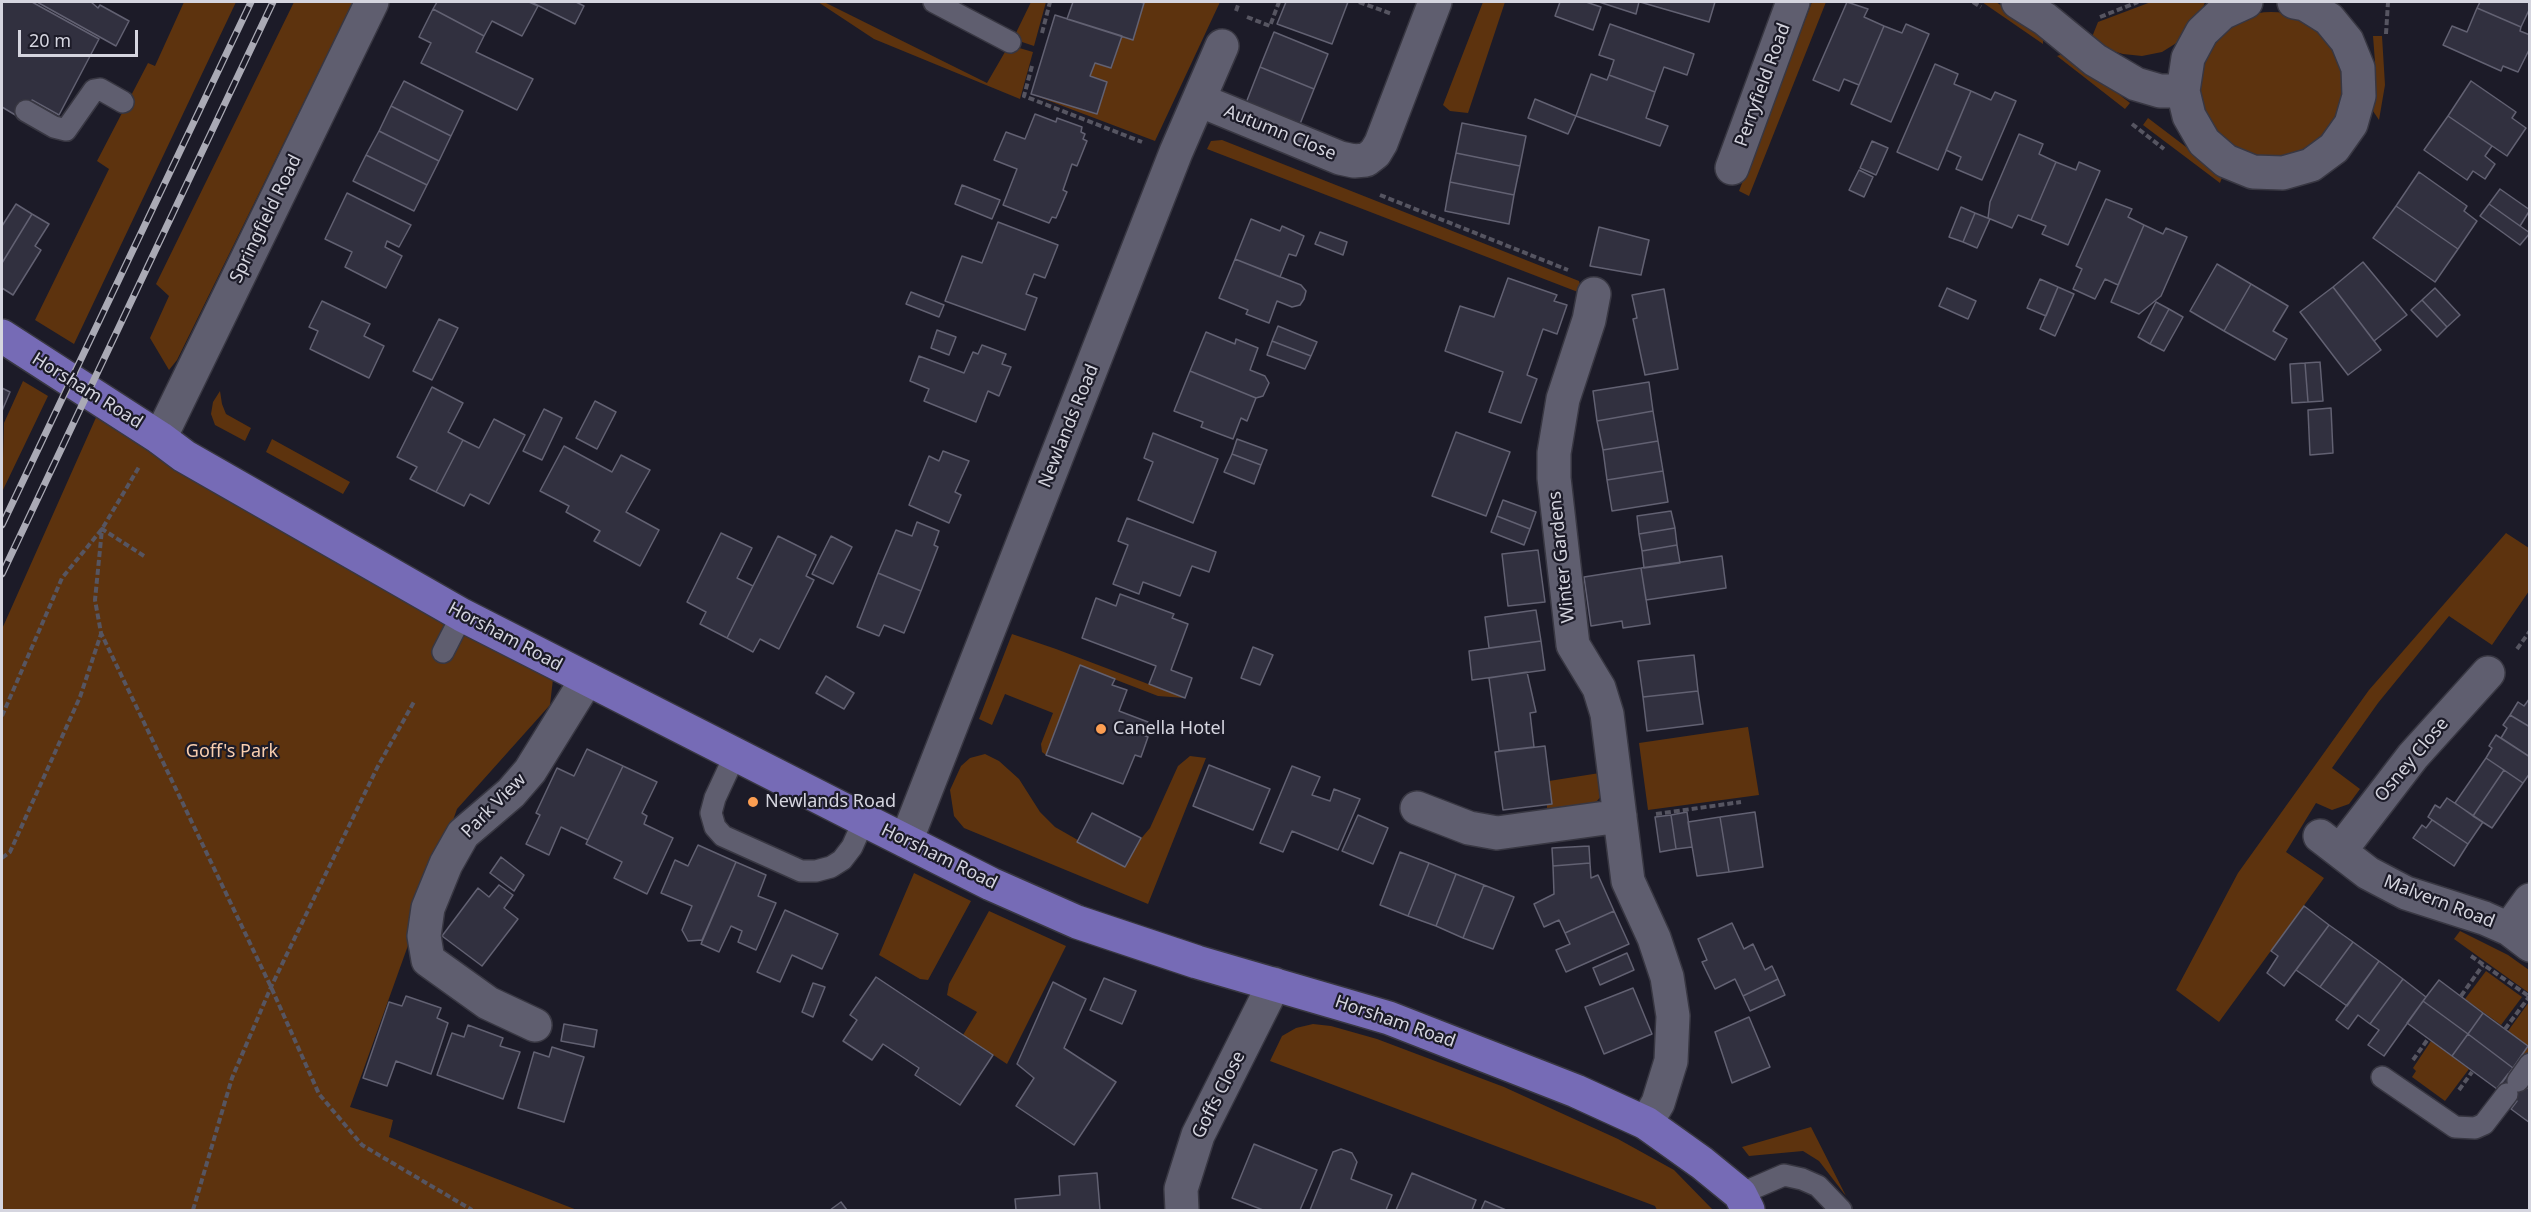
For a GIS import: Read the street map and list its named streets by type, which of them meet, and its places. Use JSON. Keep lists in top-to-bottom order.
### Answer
{
  "streets": {
    "main road": ["Horsham Road"],
    "street": [
      "Perryfield Road",
      "Autumn Close",
      "Springfield Road",
      "Newlands Road",
      "Winter Gardens",
      "Osney Close",
      "Park View",
      "Malvern Road",
      "Goffs Close"
    ]
  },
  "crossings": [
    ["Autumn Close", "Newlands Road"],
    ["Springfield Road", "Horsham Road"],
    ["Horsham Road", "Newlands Road"],
    ["Horsham Road", "Winter Gardens"],
    ["Horsham Road", "Park View"],
    ["Horsham Road", "Goffs Close"],
    ["Osney Close", "Malvern Road"]
  ],
  "parks": ["Goff's Park"],
  "places": ["Canella Hotel", "Newlands Road"],
  "scale_bar": "20 m"
}
